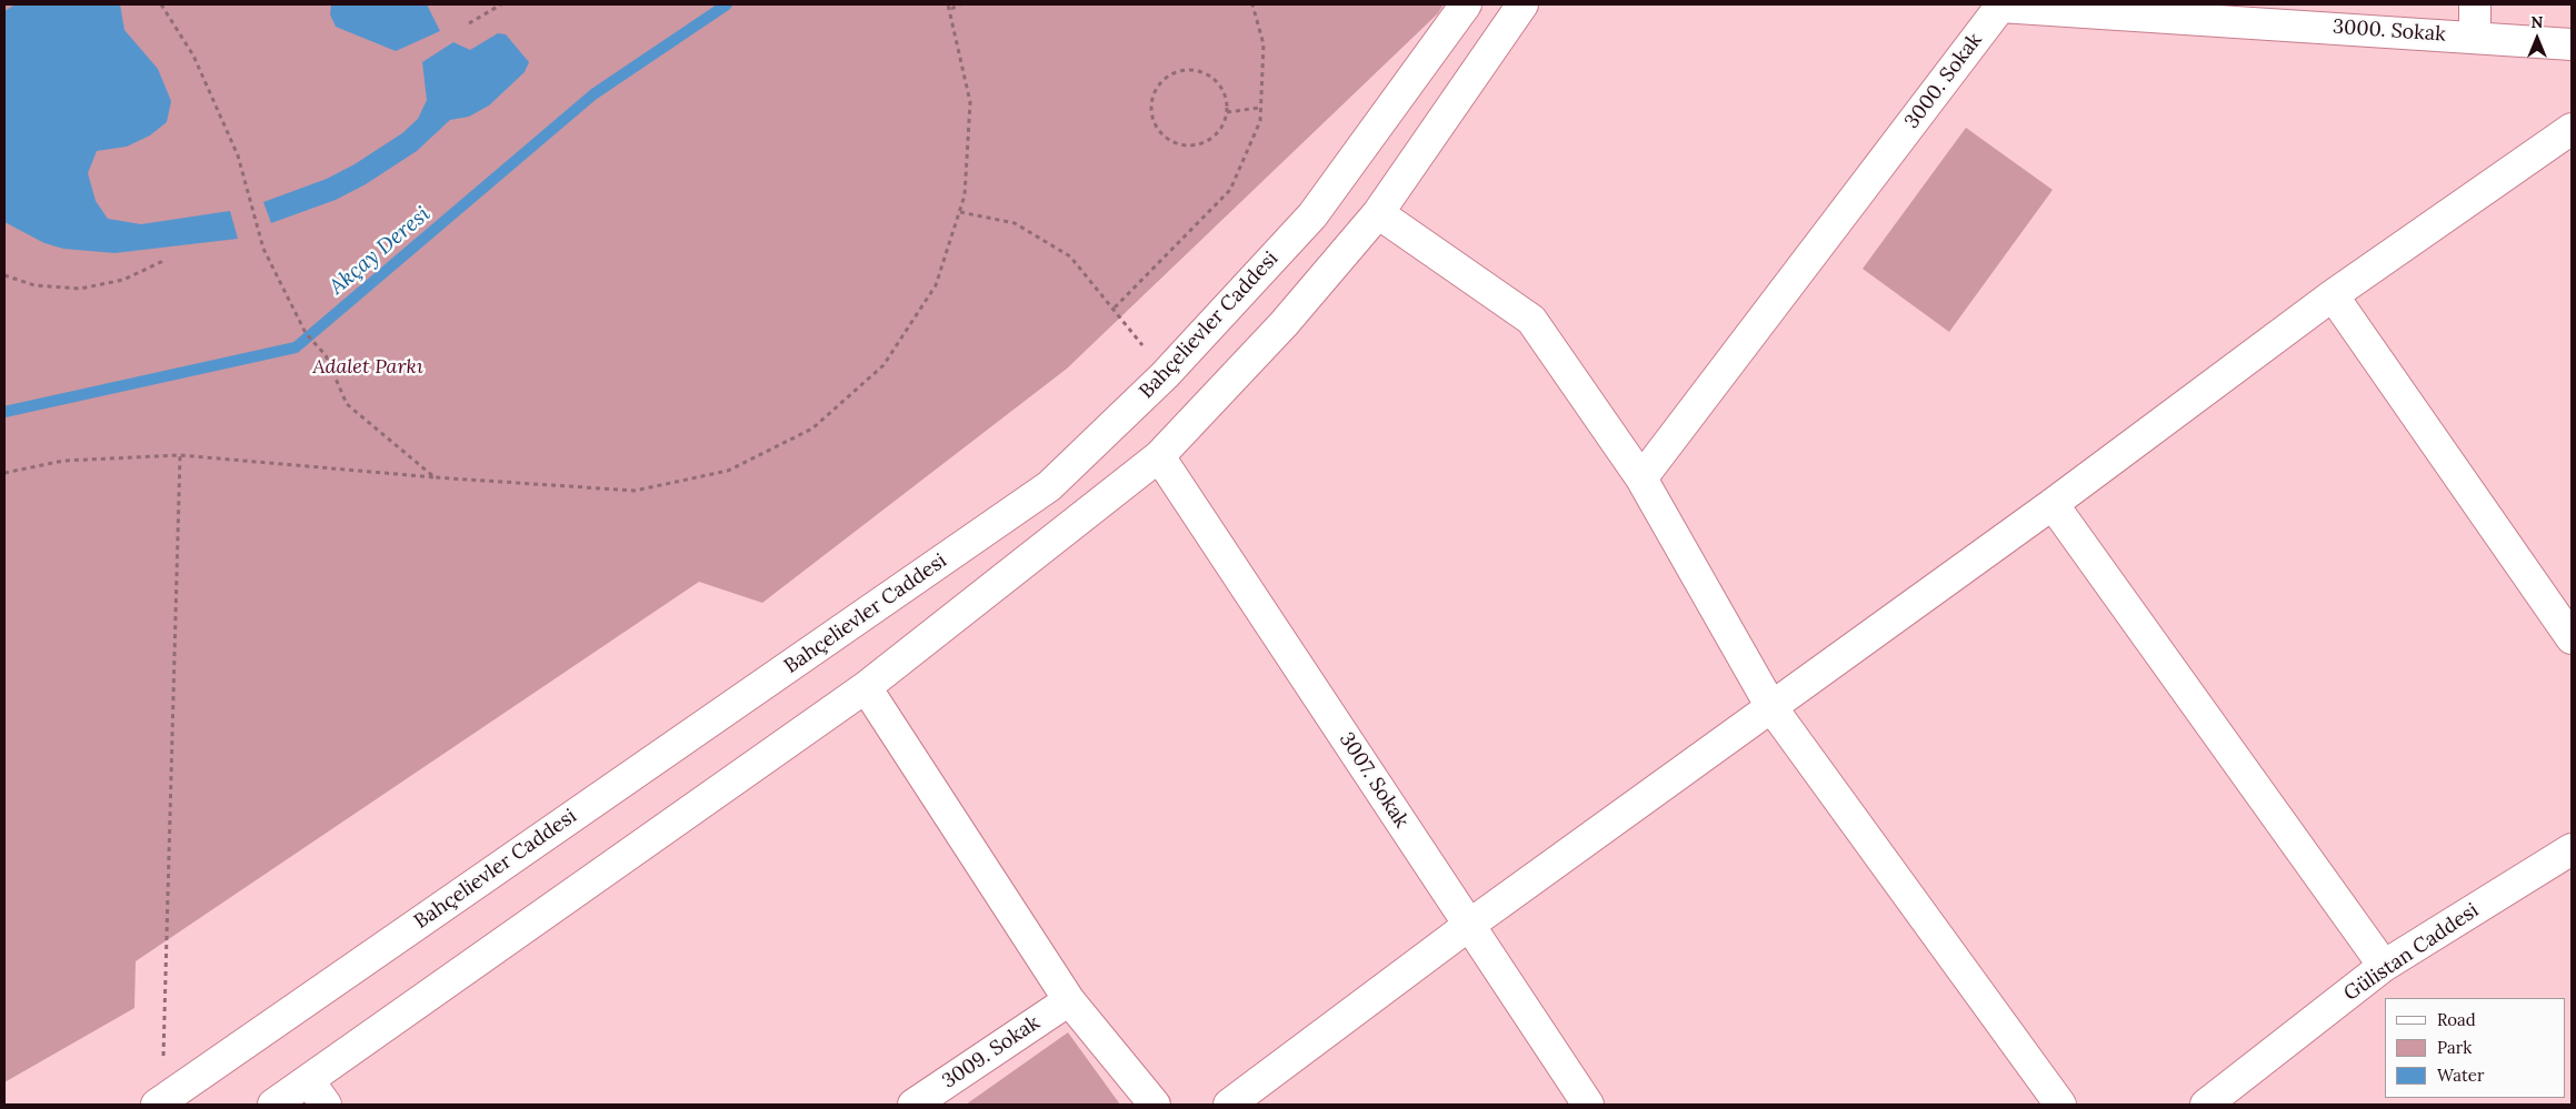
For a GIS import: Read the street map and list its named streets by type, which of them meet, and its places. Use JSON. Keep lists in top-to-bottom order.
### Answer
{
  "streets": {
    "street": [
      "3000. Sokak",
      "Bahçelievler Caddesi",
      "3007. Sokak",
      "Gülistan Caddesi",
      "3009. Sokak"
    ]
  },
  "water": ["Akçay Deresi"],
  "parks": ["Adalet Parkı"],
  "legend": ["Road", "Park", "Water"],
  "north": "top"
}
